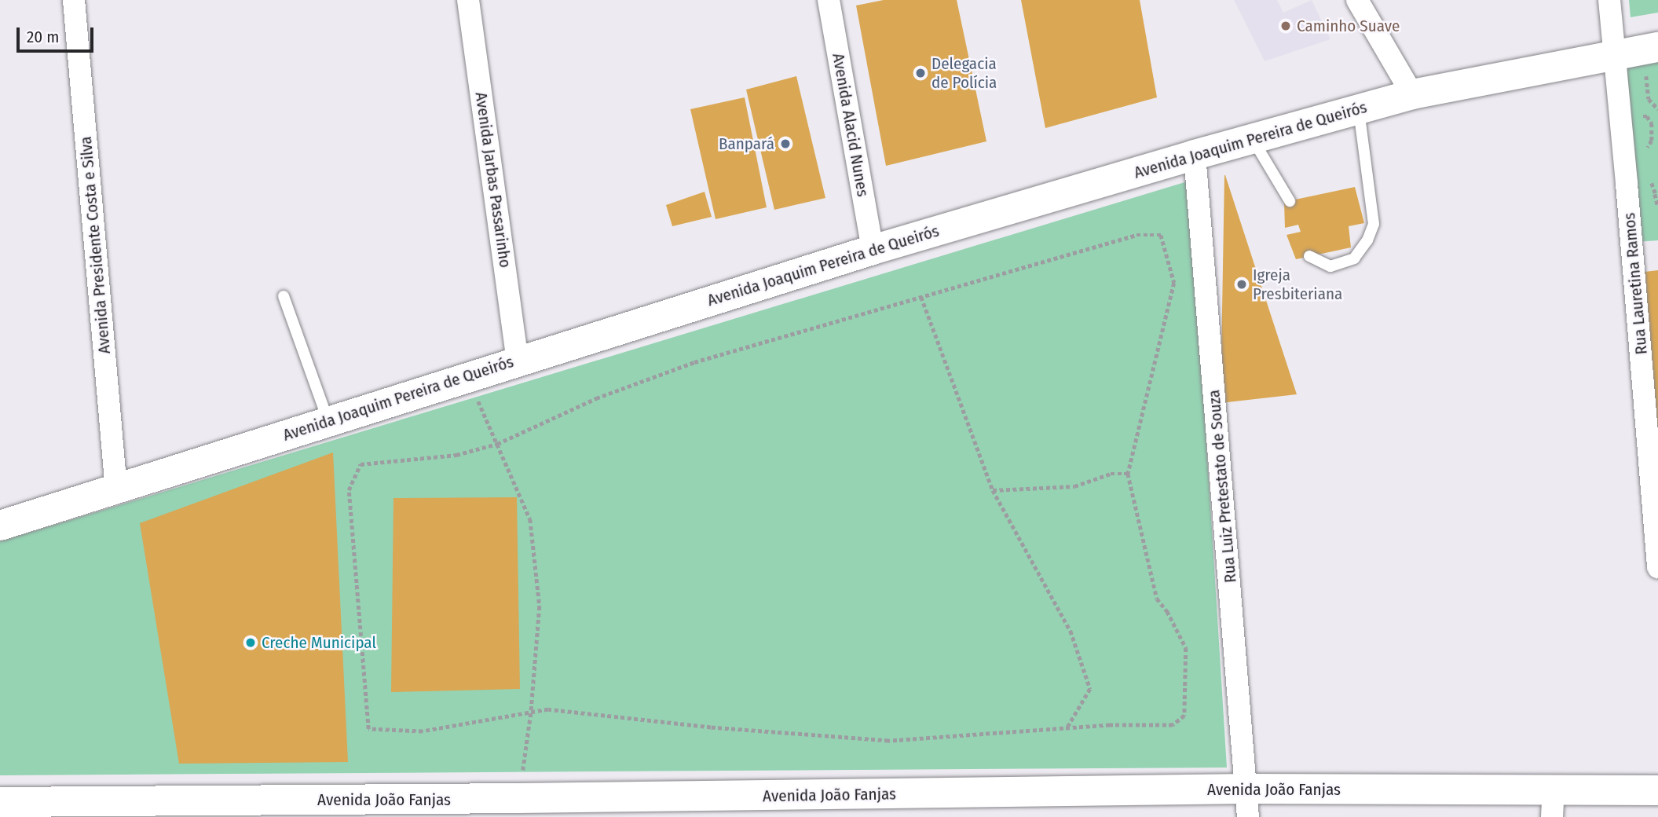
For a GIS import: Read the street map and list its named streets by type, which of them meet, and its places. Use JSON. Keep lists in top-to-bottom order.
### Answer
{
  "streets": {
    "main road": ["Avenida Joaquim Pereira de Queirós", "Avenida João Fanjas"],
    "street": [
      "Avenida Alacid Nunes",
      "Avenida Jarbas Passarinho",
      "Avenida Presidente Costa e Silva",
      "Rua Lauretina Ramos",
      "Rua Luiz Pretestato de Souza"
    ]
  },
  "crossings": [
    ["Avenida Alacid Nunes", "Avenida Joaquim Pereira de Queirós"],
    ["Avenida Joaquim Pereira de Queirós", "Avenida Jarbas Passarinho"],
    ["Avenida Joaquim Pereira de Queirós", "Avenida Presidente Costa e Silva"],
    ["Avenida Joaquim Pereira de Queirós", "Rua Lauretina Ramos"],
    ["Avenida Joaquim Pereira de Queirós", "Rua Luiz Pretestato de Souza"],
    ["Rua Luiz Pretestato de Souza", "Avenida João Fanjas"]
  ],
  "places": [
    "Caminho Suave",
    "Delegacia de Polícia",
    "Banpará",
    "Igreja Presbiteriana",
    "Creche Municipal"
  ],
  "scale_bar": "20 m"
}
